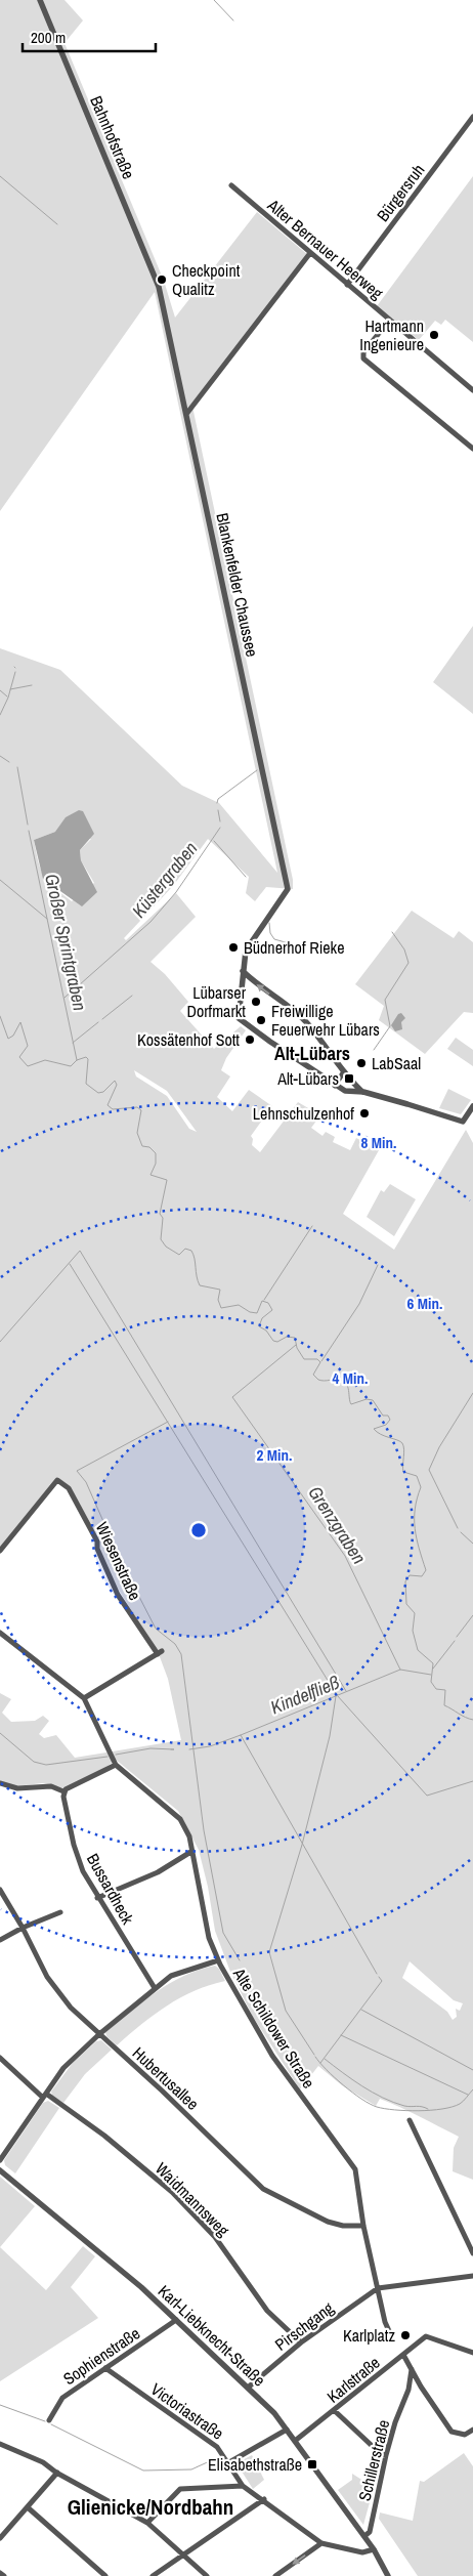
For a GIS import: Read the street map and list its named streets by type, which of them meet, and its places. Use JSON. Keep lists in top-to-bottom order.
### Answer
{
  "streets": {
    "street": [
      "Bahnhofstraße",
      "Bürgersruh",
      "Alter Bernauer Heerweg",
      "Blankenfelder Chaussee",
      "Wiesenstraße",
      "Bussardheck",
      "Alte Schildower Straße",
      "Hubertusallee",
      "Waidmannsweg",
      "Pirschgang",
      "Karl-Liebknecht-Straße",
      "Sophienstraße",
      "Karlstraße",
      "Victoriastraße",
      "Schillerstraße"
    ]
  },
  "crossings": [
    ["Bahnhofstraße", "Blankenfelder Chaussee"],
    ["Bürgersruh", "Alter Bernauer Heerweg"],
    ["Wiesenstraße", "Alte Schildower Straße"],
    ["Alte Schildower Straße", "Hubertusallee"],
    ["Alte Schildower Straße", "Pirschgang"],
    ["Waidmannsweg", "Pirschgang"],
    ["Pirschgang", "Karl-Liebknecht-Straße"],
    ["Karl-Liebknecht-Straße", "Sophienstraße"],
    ["Karl-Liebknecht-Straße", "Karlstraße"],
    ["Karl-Liebknecht-Straße", "Schillerstraße"],
    ["Sophienstraße", "Victoriastraße"]
  ],
  "districts": ["Alt-Lübars", "Glienicke/Nordbahn"],
  "water": [
    "Küstergraben",
    "Großer Sprintgraben",
    "Grenzgraben",
    "Kindelfließ"
  ],
  "places": {
    "other": [
      "Checkpoint Qualitz",
      "Hartmann Ingenieure",
      "Büdnerhof Rieke",
      "Lübarser Dorfmarkt",
      "Freiwillige Feuerwehr Lübars",
      "Kossätenhof Sott",
      "LabSaal",
      "Lehnschulzenhof",
      "Karlplatz"
    ],
    "transit": ["Alt-Lübars", "Elisabethstraße"]
  },
  "scale_bar": "200 m",
  "rings": [
    "8 Min.",
    "6 Min.",
    "4 Min.",
    "2 Min."
  ]
}
